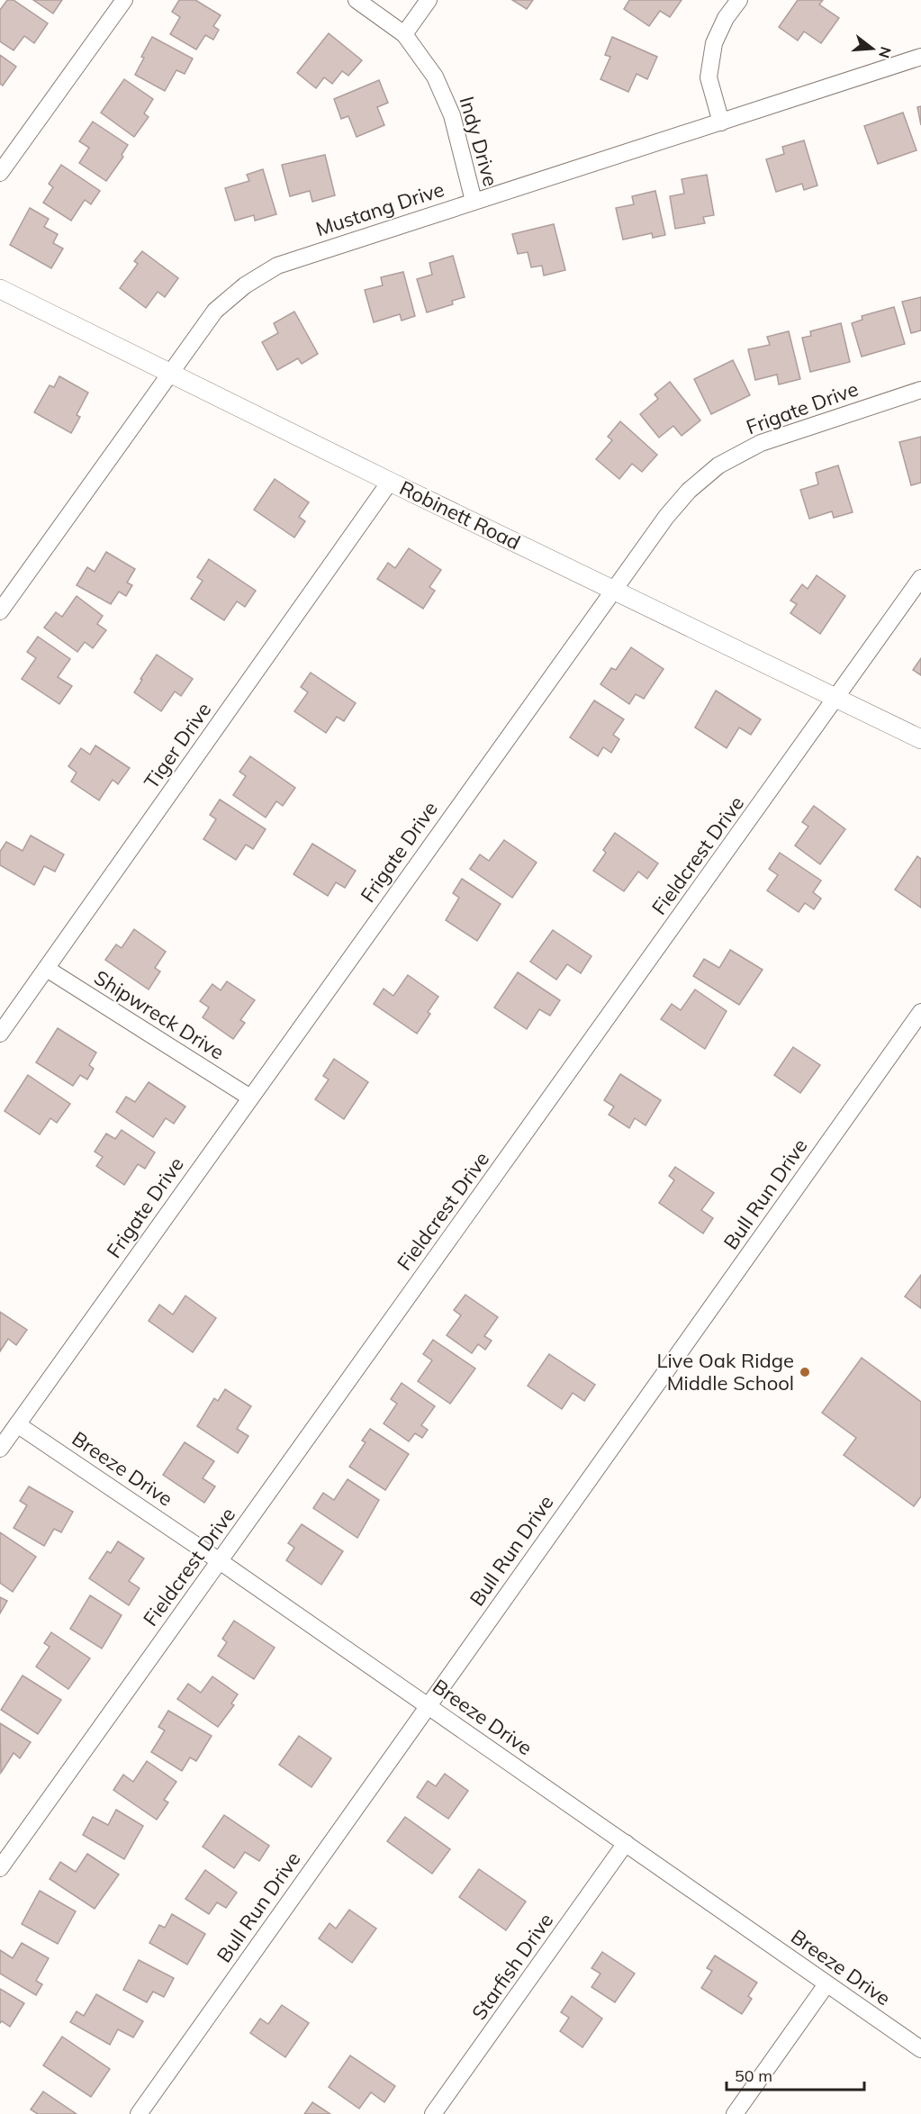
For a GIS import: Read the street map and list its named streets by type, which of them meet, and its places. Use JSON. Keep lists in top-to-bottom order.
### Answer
{
  "streets": {
    "street": [
      "Indy Drive",
      "Mustang Drive",
      "Frigate Drive",
      "Robinett Road",
      "Tiger Drive",
      "Fieldcrest Drive",
      "Shipwreck Drive",
      "Bull Run Drive",
      "Breeze Drive",
      "Starfish Drive"
    ]
  },
  "crossings": [
    ["Indy Drive", "Mustang Drive"],
    ["Mustang Drive", "Robinett Road"],
    ["Frigate Drive", "Robinett Road"],
    ["Frigate Drive", "Shipwreck Drive"],
    ["Frigate Drive", "Breeze Drive"],
    ["Robinett Road", "Tiger Drive"],
    ["Robinett Road", "Fieldcrest Drive"],
    ["Tiger Drive", "Shipwreck Drive"],
    ["Fieldcrest Drive", "Breeze Drive"],
    ["Bull Run Drive", "Breeze Drive"],
    ["Breeze Drive", "Starfish Drive"]
  ],
  "places": ["Live Oak Ridge Middle School"],
  "scale_bar": "50 m",
  "north": "right"
}
